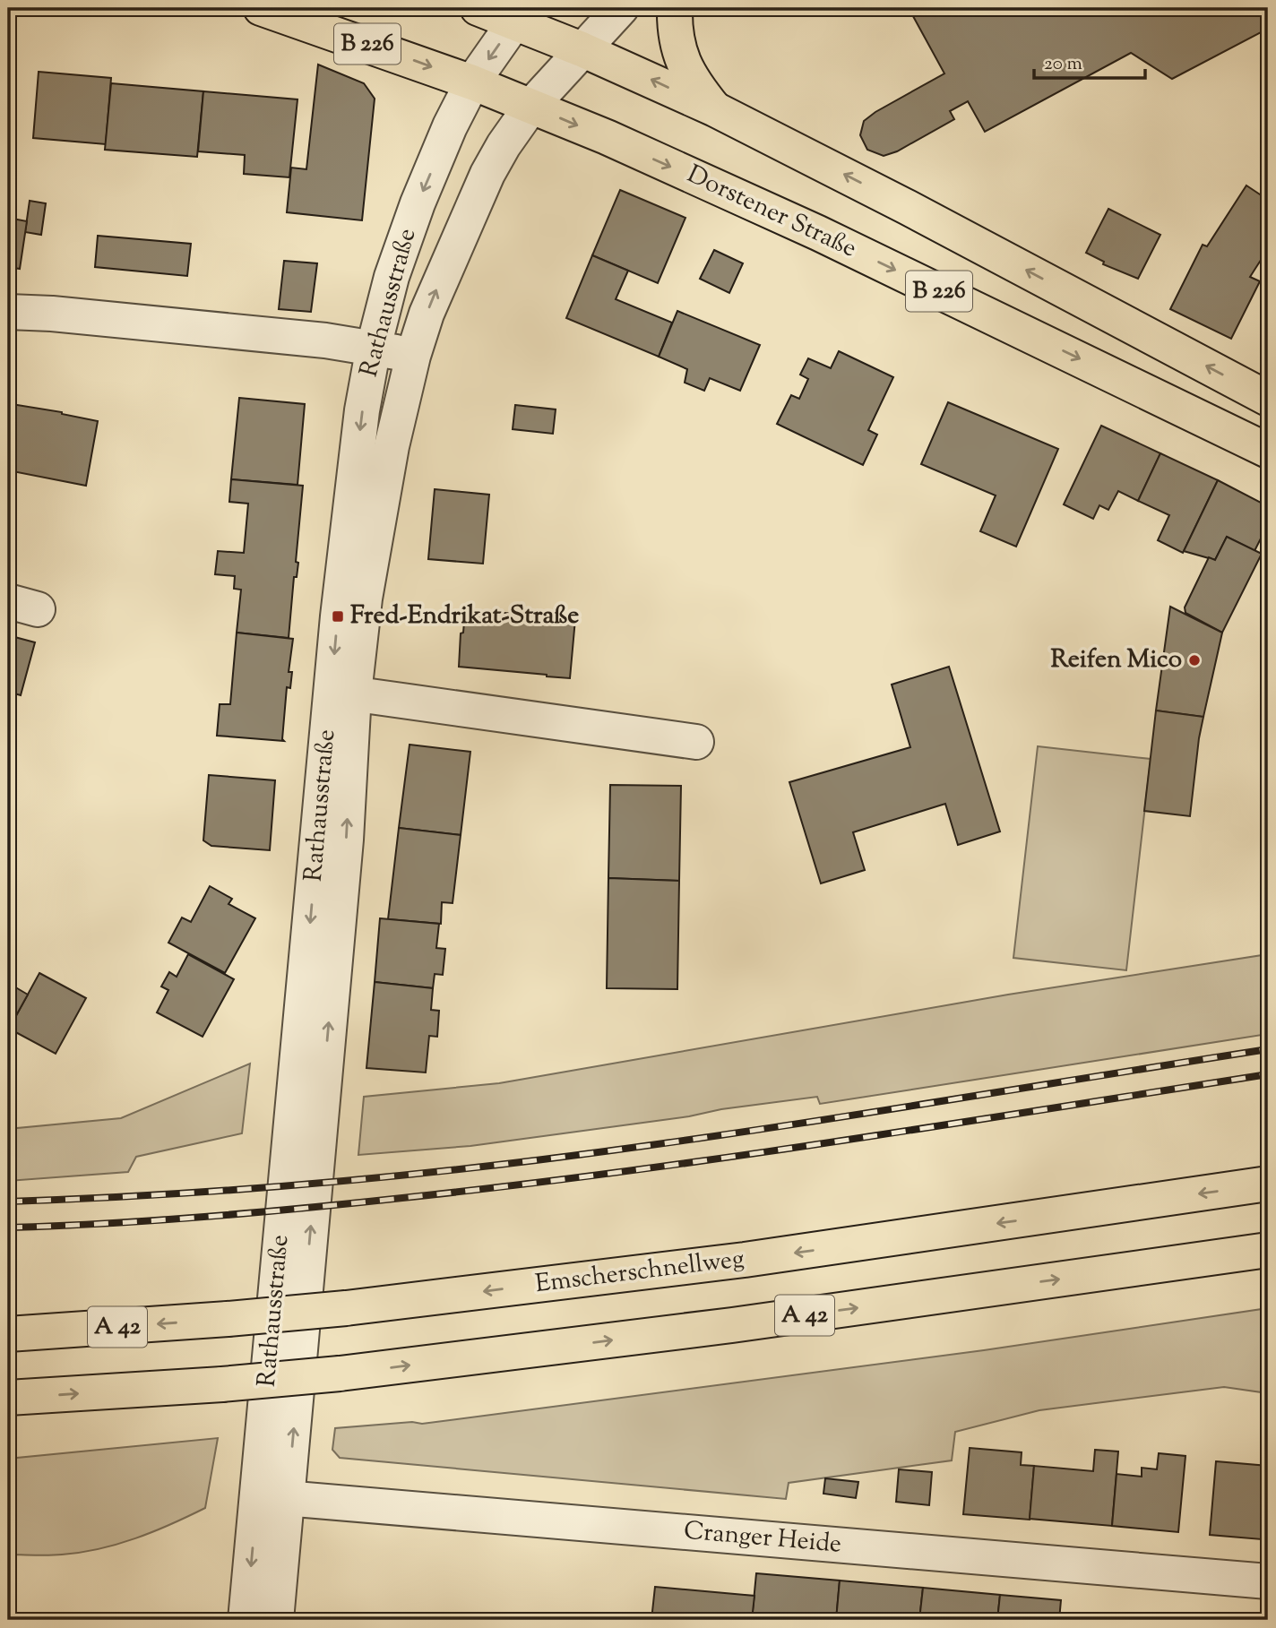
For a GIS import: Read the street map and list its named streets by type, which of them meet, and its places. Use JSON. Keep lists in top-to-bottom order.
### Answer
{
  "streets": {
    "main road": [
      "B 226",
      "Dorstener Straße",
      "Emscherschnellweg",
      "A 42"
    ],
    "street": ["Rathausstraße", "Cranger Heide"]
  },
  "crossings": [
    ["B 226", "Rathausstraße"],
    ["Dorstener Straße", "Rathausstraße"],
    ["Rathausstraße", "Cranger Heide"]
  ],
  "places": {
    "transit": ["Fred-Endrikat-Straße"],
    "other": ["Reifen Mico"]
  },
  "scale_bar": "20 m"
}
